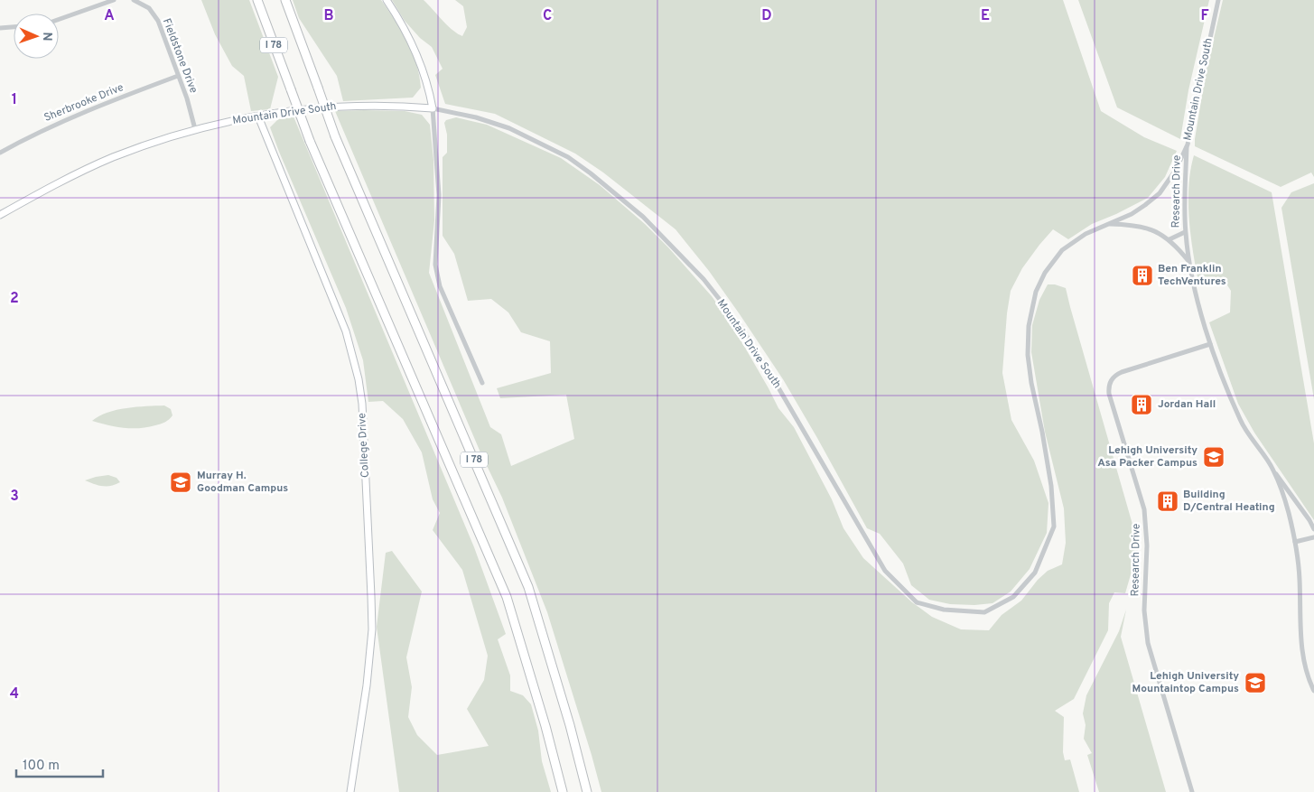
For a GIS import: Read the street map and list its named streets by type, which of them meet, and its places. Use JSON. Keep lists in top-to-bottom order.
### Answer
{
  "streets": {
    "highway": ["I 78"],
    "street": [
      "Fieldstone Drive",
      "Mountain Drive South",
      "Sherbrooke Drive",
      "Research Drive",
      "College Drive"
    ]
  },
  "crossings": [
    ["Fieldstone Drive", "Mountain Drive South"],
    ["Fieldstone Drive", "Sherbrooke Drive"],
    ["Mountain Drive South", "Research Drive"],
    ["Mountain Drive South", "College Drive"]
  ],
  "places": {
    "building": ["Ben Franklin TechVentures", "Jordan Hall", "Building D/Central Heating"],
    "school or university": ["Lehigh University Asa Packer Campus", "Murray H. Goodman Campus", "Lehigh University Mountaintop Campus"]
  },
  "scale_bar": "100 m",
  "north": "right",
  "grid": {
    "columns": [
      "A",
      "B",
      "C",
      "D",
      "E",
      "F"
    ],
    "rows": [
      "1",
      "2",
      "3",
      "4"
    ]
  }
}
